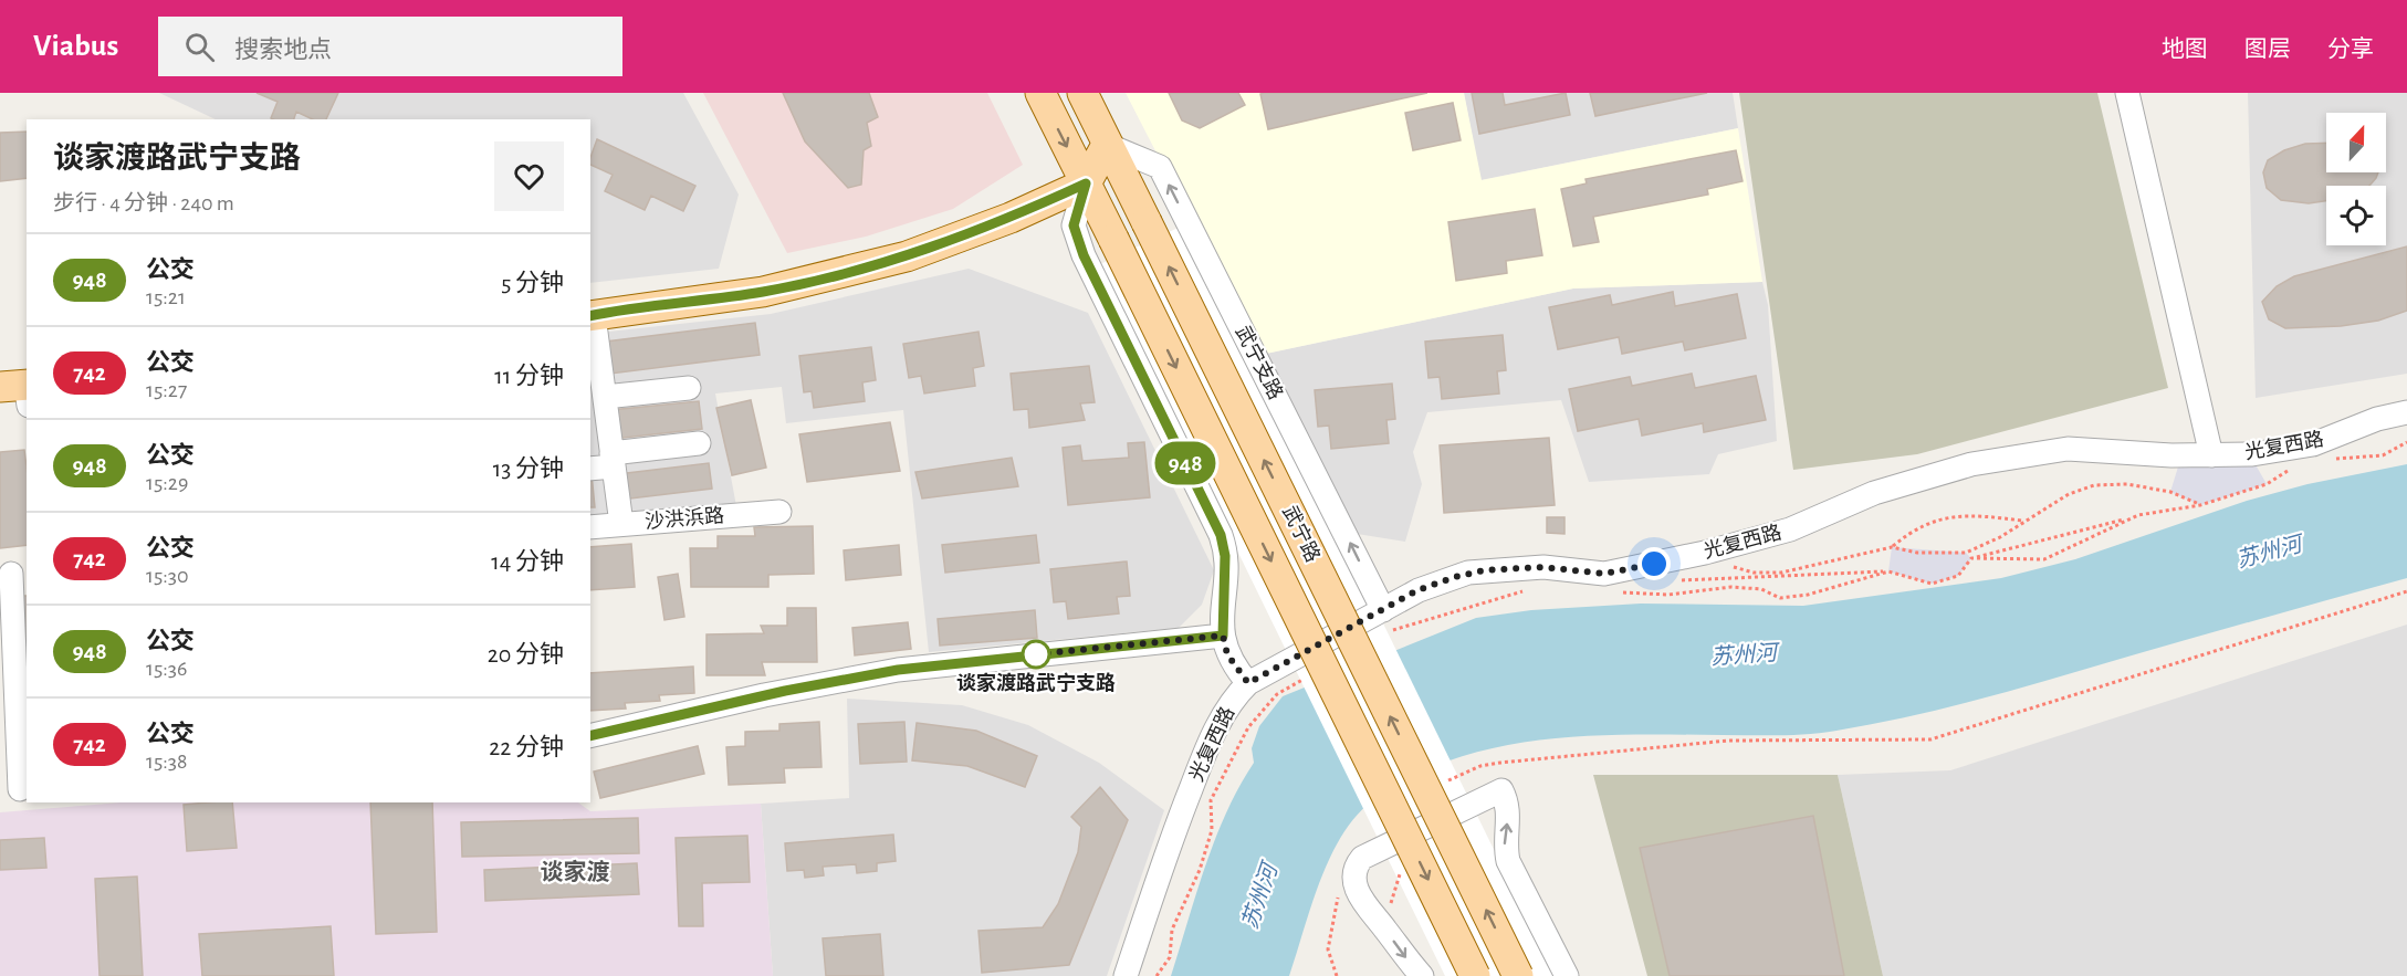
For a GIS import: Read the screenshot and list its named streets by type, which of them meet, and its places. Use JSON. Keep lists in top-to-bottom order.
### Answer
{
  "streets": {
    "main road": ["武宁路"],
    "street": ["武宁支路", "光复西路", "沙洪浜路"]
  },
  "crossings": [
    ["武宁支路", "光复西路"],
    ["武宁支路", "武宁路"]
  ],
  "districts": ["谈家渡"],
  "water": ["苏州河"],
  "places": ["谈家渡路武宁支路"],
  "lines": ["bus line 948"],
  "north": "top",
  "page": {
    "header": "Viabus",
    "search": "搜索地点",
    "nav": ["地图", "图层", "分享"],
    "on_map": "948",
    "heading": ["谈家渡路武宁支路", "步行 · 4 分钟 · 240 m"],
    "list": [
      {
        "mark": "948",
        "name": "公交",
        "note": "15:21",
        "value": "5 分钟"
      },
      {
        "mark": "742",
        "name": "公交",
        "note": "15:27",
        "value": "11 分钟"
      },
      {
        "mark": "948",
        "name": "公交",
        "note": "15:29",
        "value": "13 分钟"
      },
      {
        "mark": "742",
        "name": "公交",
        "note": "15:30",
        "value": "14 分钟"
      },
      {
        "mark": "948",
        "name": "公交",
        "note": "15:36",
        "value": "20 分钟"
      },
      {
        "mark": "742",
        "name": "公交",
        "note": "15:38",
        "value": "22 分钟"
      }
    ]
  }
}
